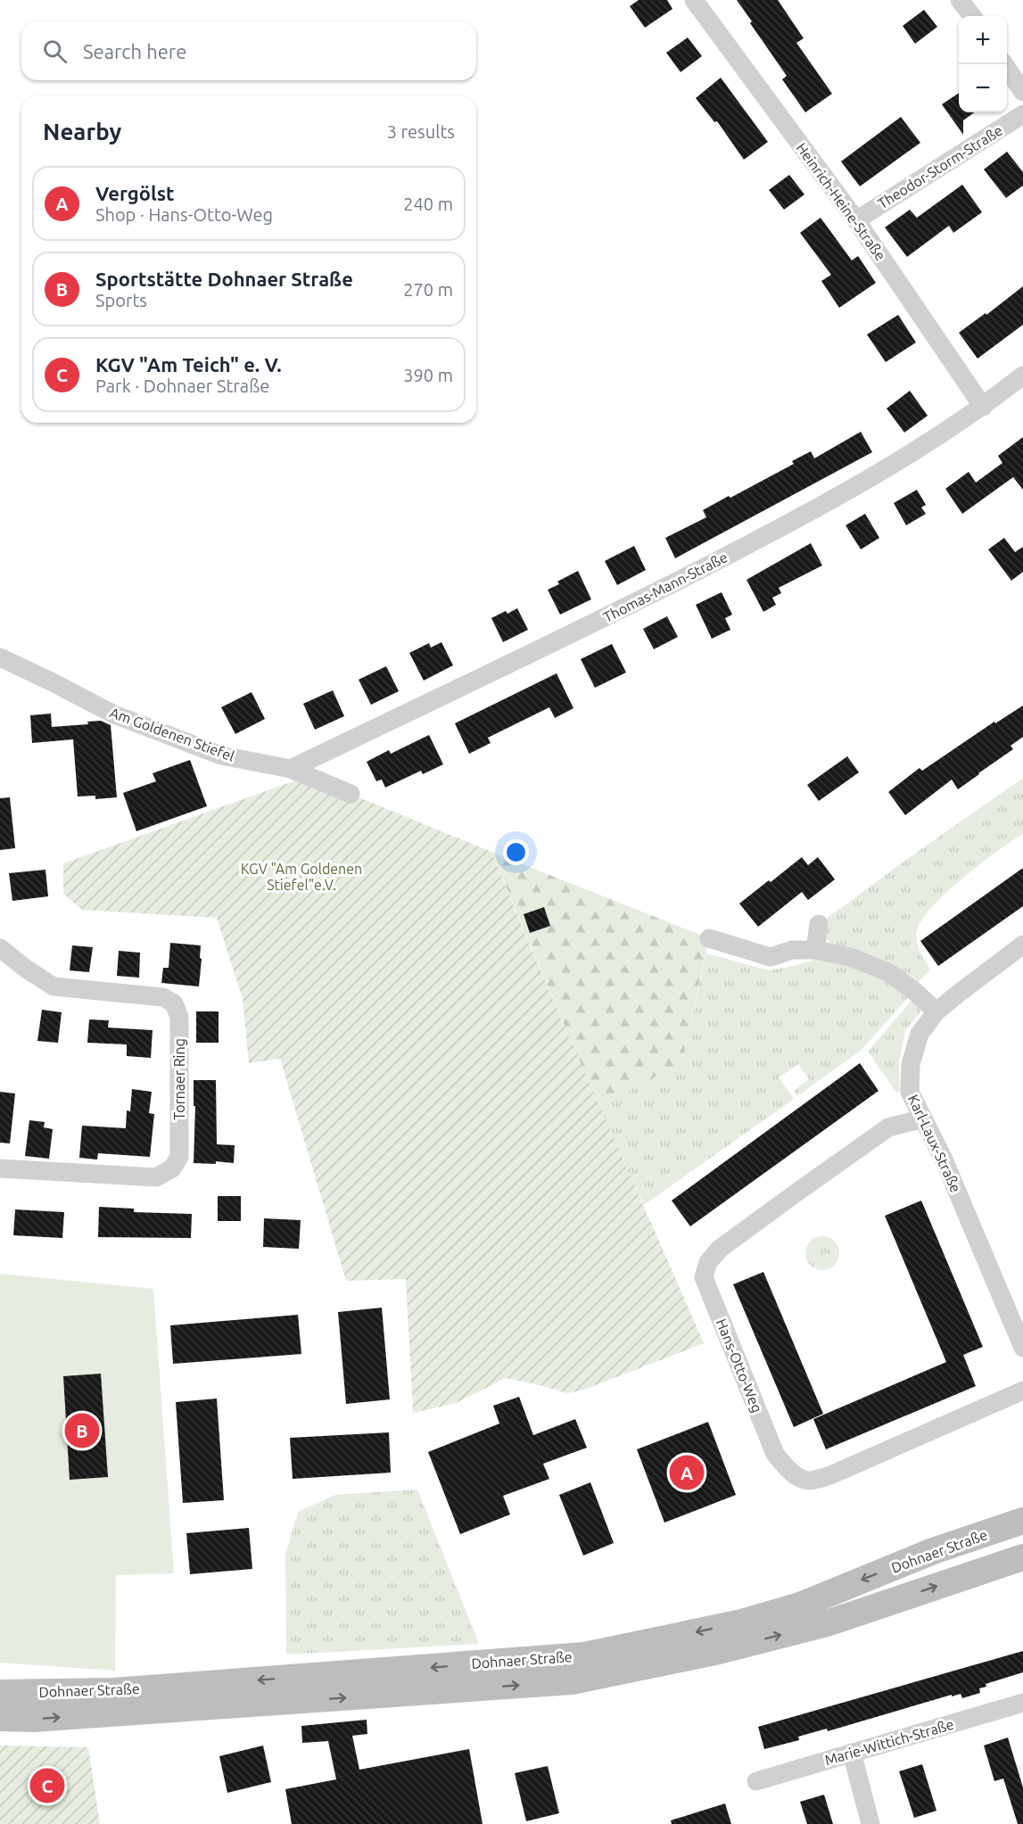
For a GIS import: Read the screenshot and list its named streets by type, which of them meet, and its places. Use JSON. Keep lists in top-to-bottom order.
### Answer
{
  "streets": {
    "main road": ["Dohnaer Straße"],
    "street": [
      "Theodor-Storm-Straße",
      "Heinrich-Heine-Straße",
      "Thomas-Mann-Straße",
      "Am Goldenen Stiefel",
      "Tornaer Ring",
      "Karl-Laux-Straße",
      "Hans-Otto-Weg",
      "Marie-Wittich-Straße"
    ]
  },
  "crossings": [
    ["Theodor-Storm-Straße", "Heinrich-Heine-Straße"],
    ["Heinrich-Heine-Straße", "Thomas-Mann-Straße"],
    ["Thomas-Mann-Straße", "Am Goldenen Stiefel"],
    ["Karl-Laux-Straße", "Hans-Otto-Weg"]
  ],
  "parks": ["KGV \"Am Goldenen Stiefel\"e.V."],
  "page": {
    "map_buttons": ["+", "−"],
    "search": "Search here",
    "heading": ["Nearby", "3 results"],
    "list": [
      {
        "mark": "A",
        "name": "Vergölst",
        "note": "Shop · Hans-Otto-Weg",
        "value": "240 m"
      },
      {
        "mark": "B",
        "name": "Sportstätte Dohnaer Straße",
        "note": "Sports",
        "value": "270 m"
      },
      {
        "mark": "C",
        "name": "KGV \"Am Teich\" e. V.",
        "note": "Park · Dohnaer Straße",
        "value": "390 m"
      }
    ],
    "pins": ["B", "A", "C"]
  }
}
